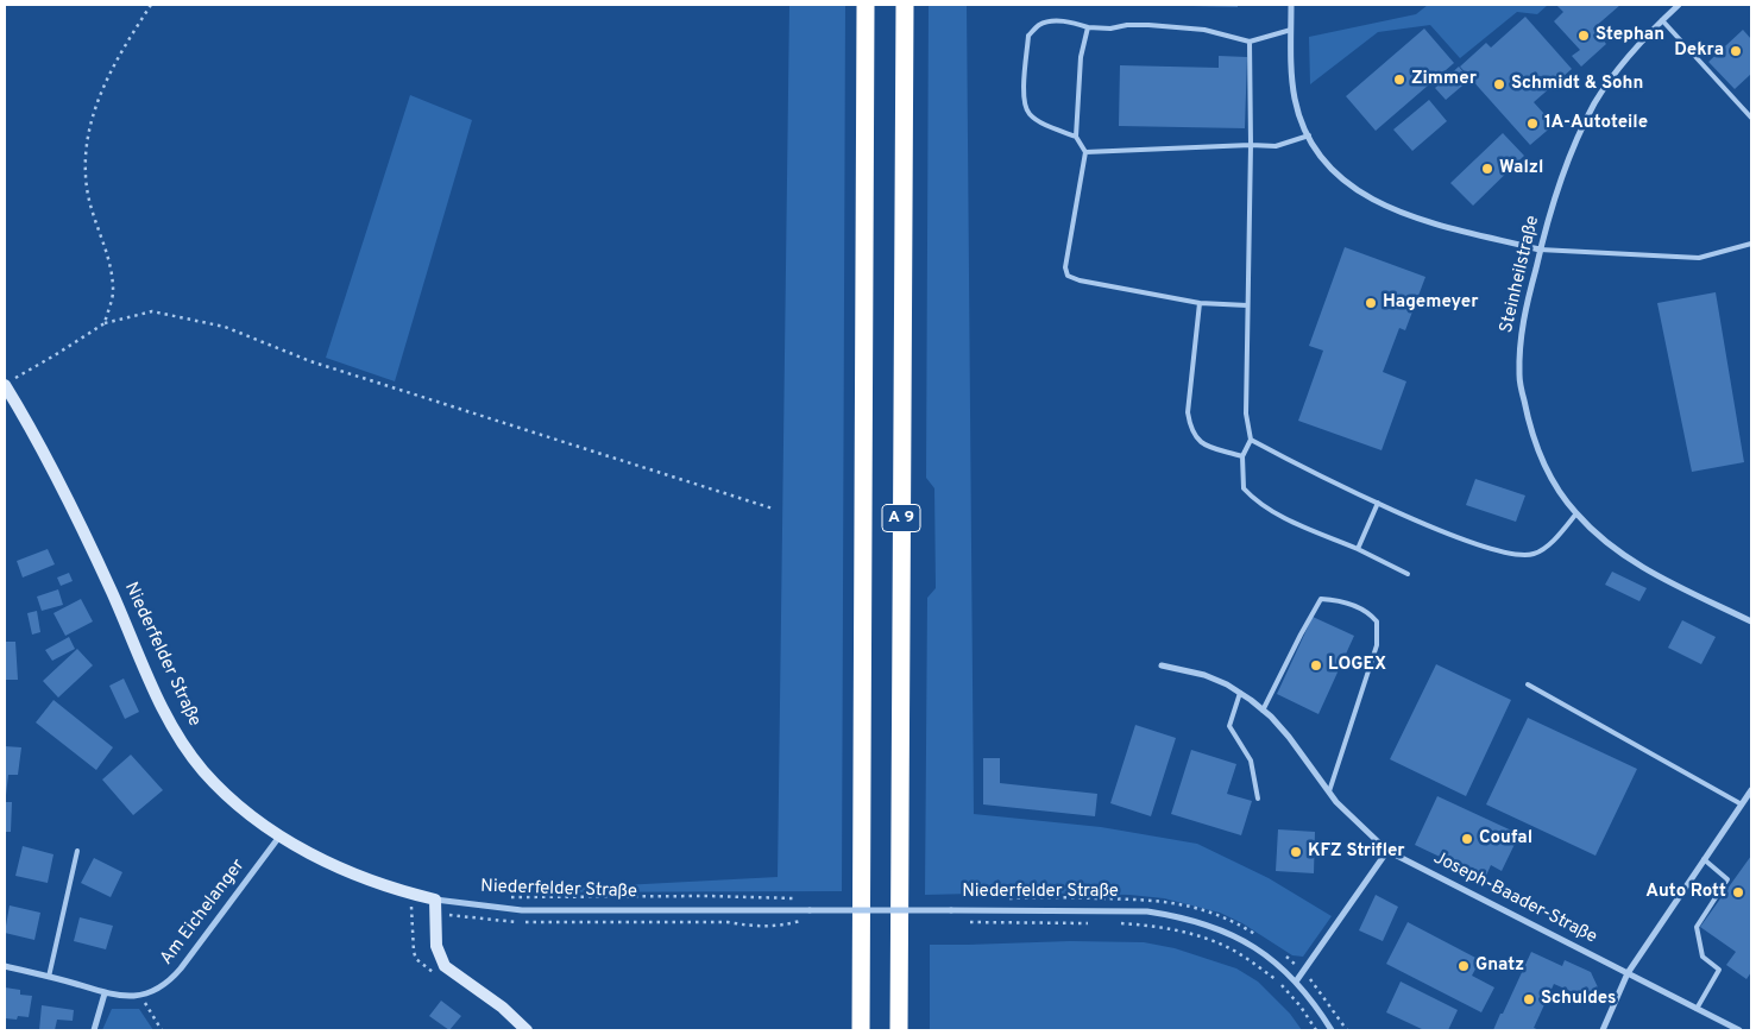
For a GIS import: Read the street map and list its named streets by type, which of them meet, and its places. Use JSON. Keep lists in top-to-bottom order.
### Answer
{
  "streets": {
    "highway": ["A 9"],
    "street": [
      "Steinheilstraße",
      "Niederfelder Straße",
      "Joseph-Baader-Straße",
      "Am Eichelanger"
    ]
  },
  "crossings": [
    ["Niederfelder Straße", "Am Eichelanger"]
  ],
  "places": [
    "Stephan",
    "Dekra",
    "Zimmer",
    "Schmidt & Sohn",
    "1A-Autoteile",
    "Walzl",
    "Hagemeyer",
    "LOGEX",
    "Coufal",
    "KFZ Strifler",
    "Auto Rott",
    "Gnatz",
    "Schuldes"
  ]
}
